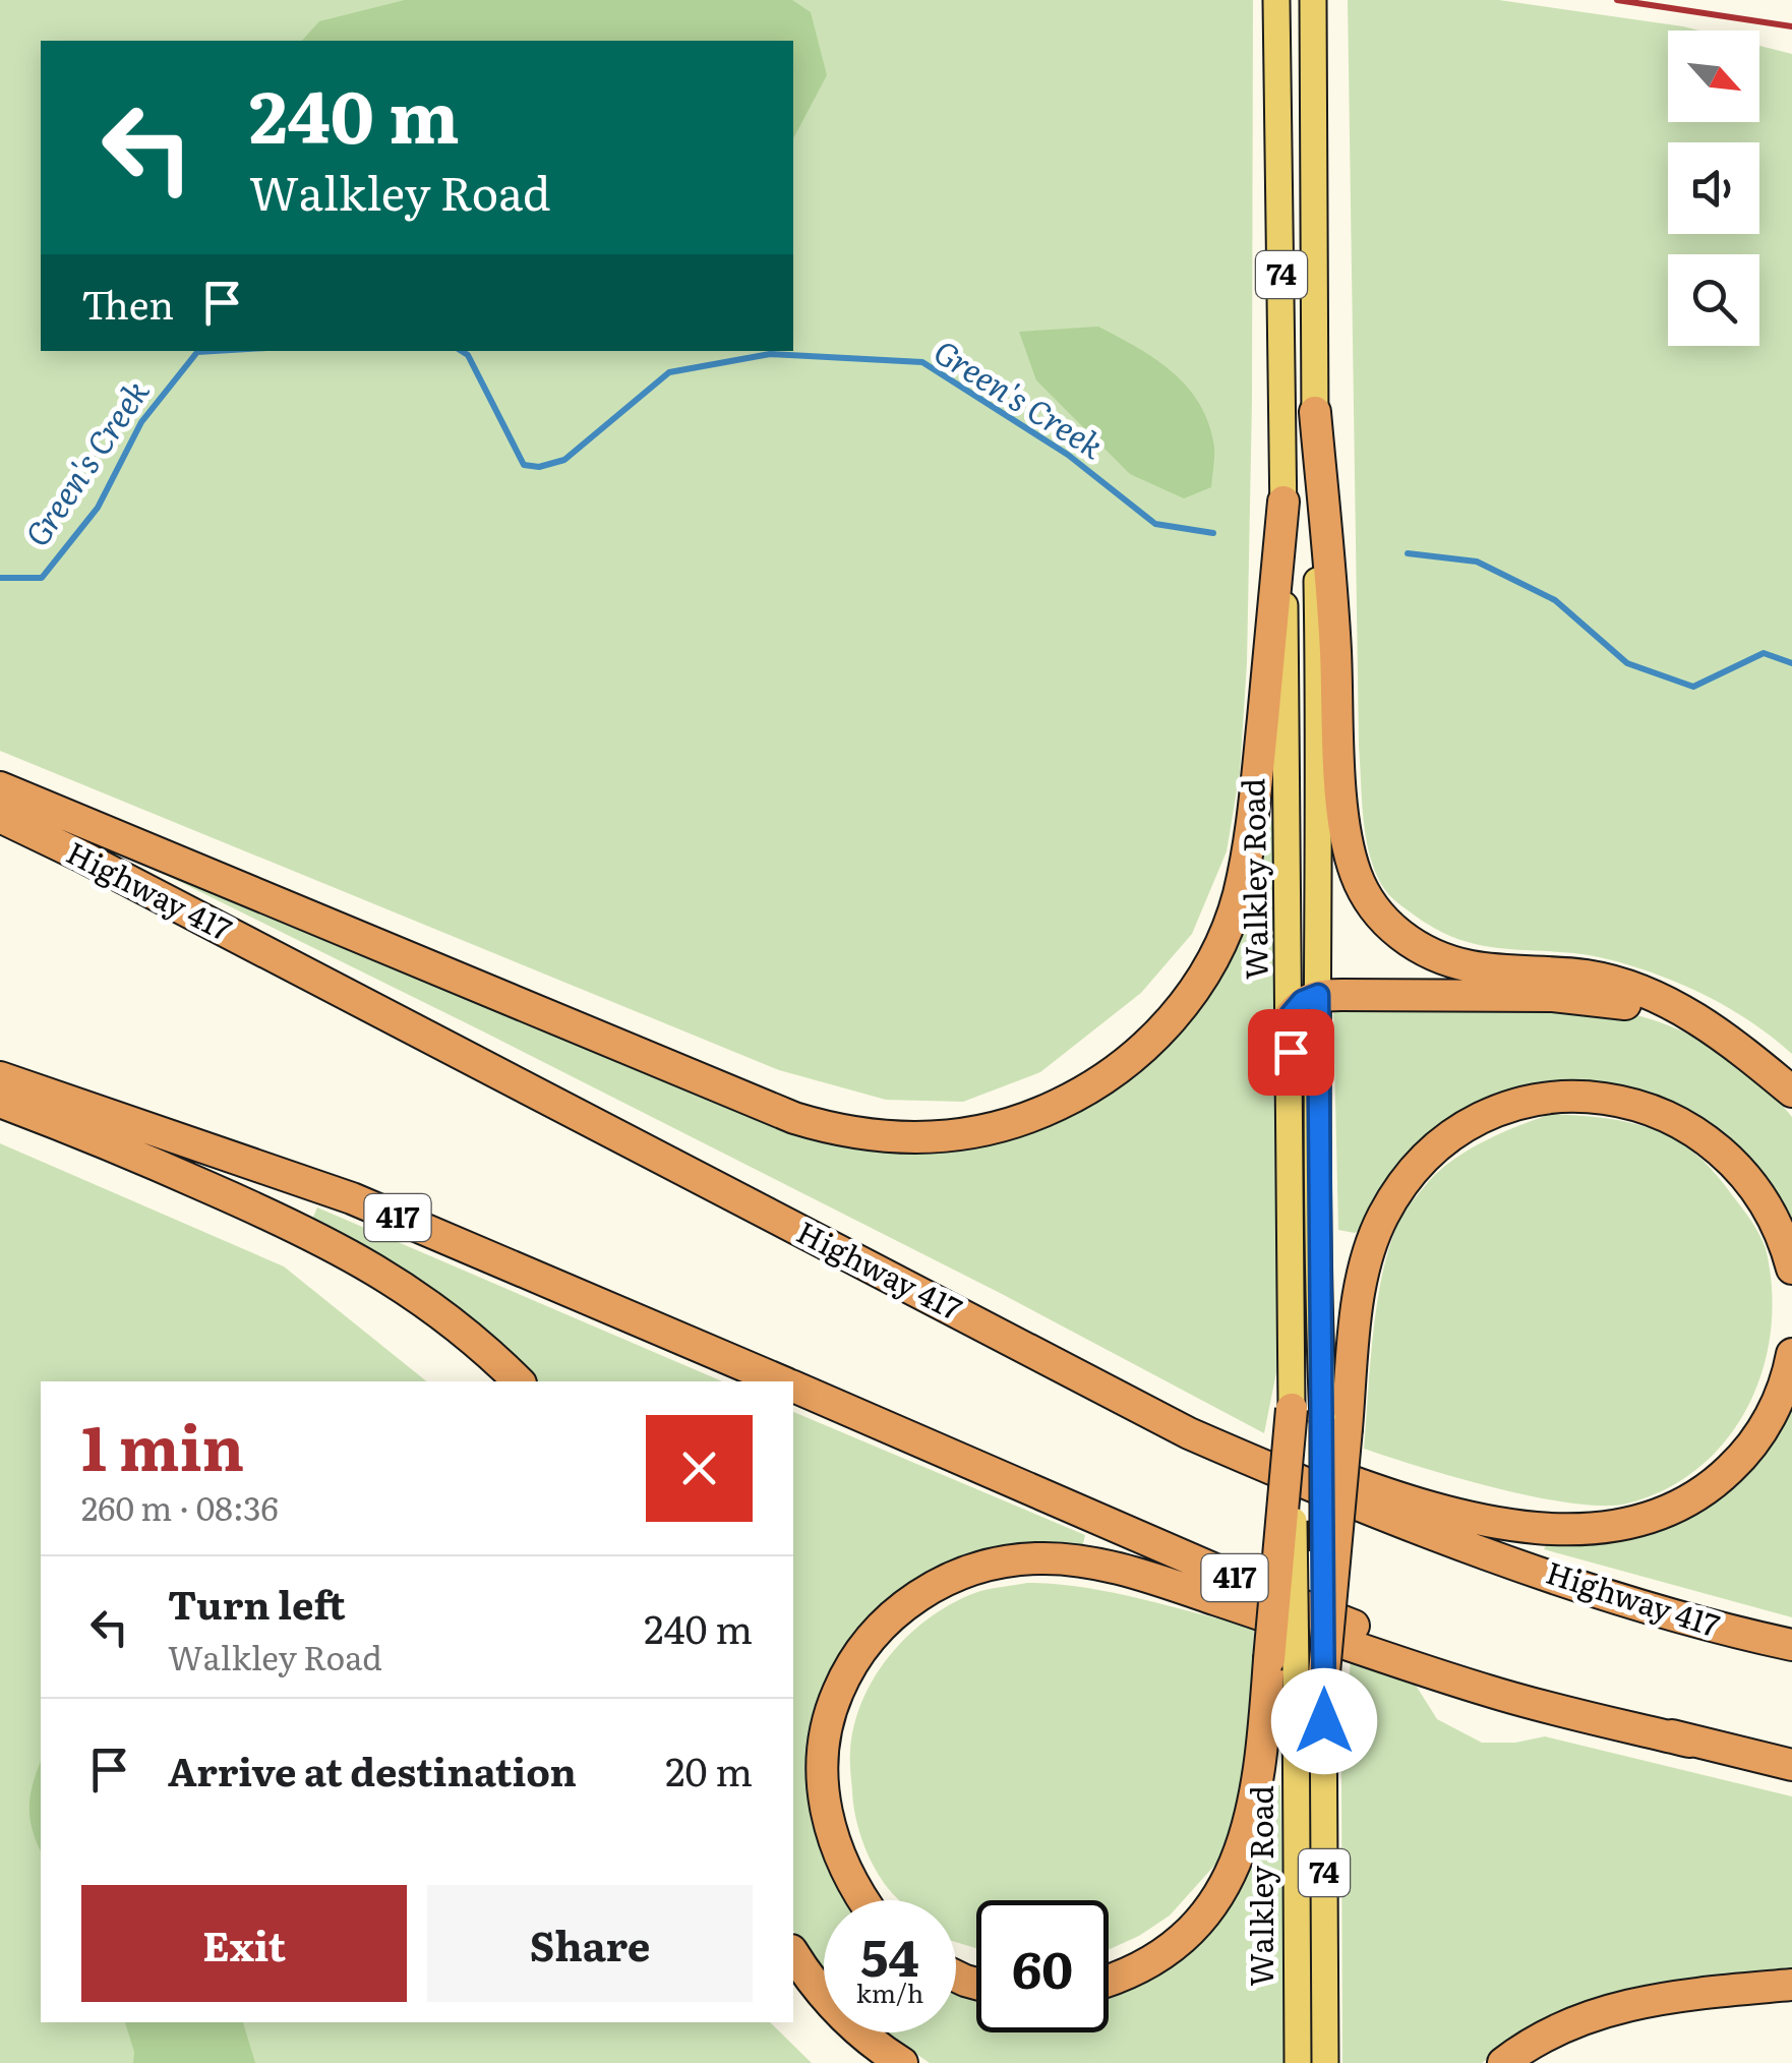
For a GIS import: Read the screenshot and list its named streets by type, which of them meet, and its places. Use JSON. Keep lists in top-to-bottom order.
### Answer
{
  "streets": {
    "highway": ["Highway 417", "417"],
    "main road": ["74", "Walkley Road"]
  },
  "water": ["Green's Creek"],
  "north": "bottom right",
  "page": {
    "turn": ["240 m", "Walkley Road"],
    "then": "Then",
    "heading": ["1 min", "260 m · 08:36"],
    "list": [
      {
        "name": "Turn left",
        "note": "Walkley Road",
        "value": "240 m"
      },
      {
        "name": "Arrive at destination",
        "value": "20 m"
      }
    ],
    "buttons": ["Exit", "Share"],
    "speed": "54 km/h",
    "limit": "60"
  }
}
